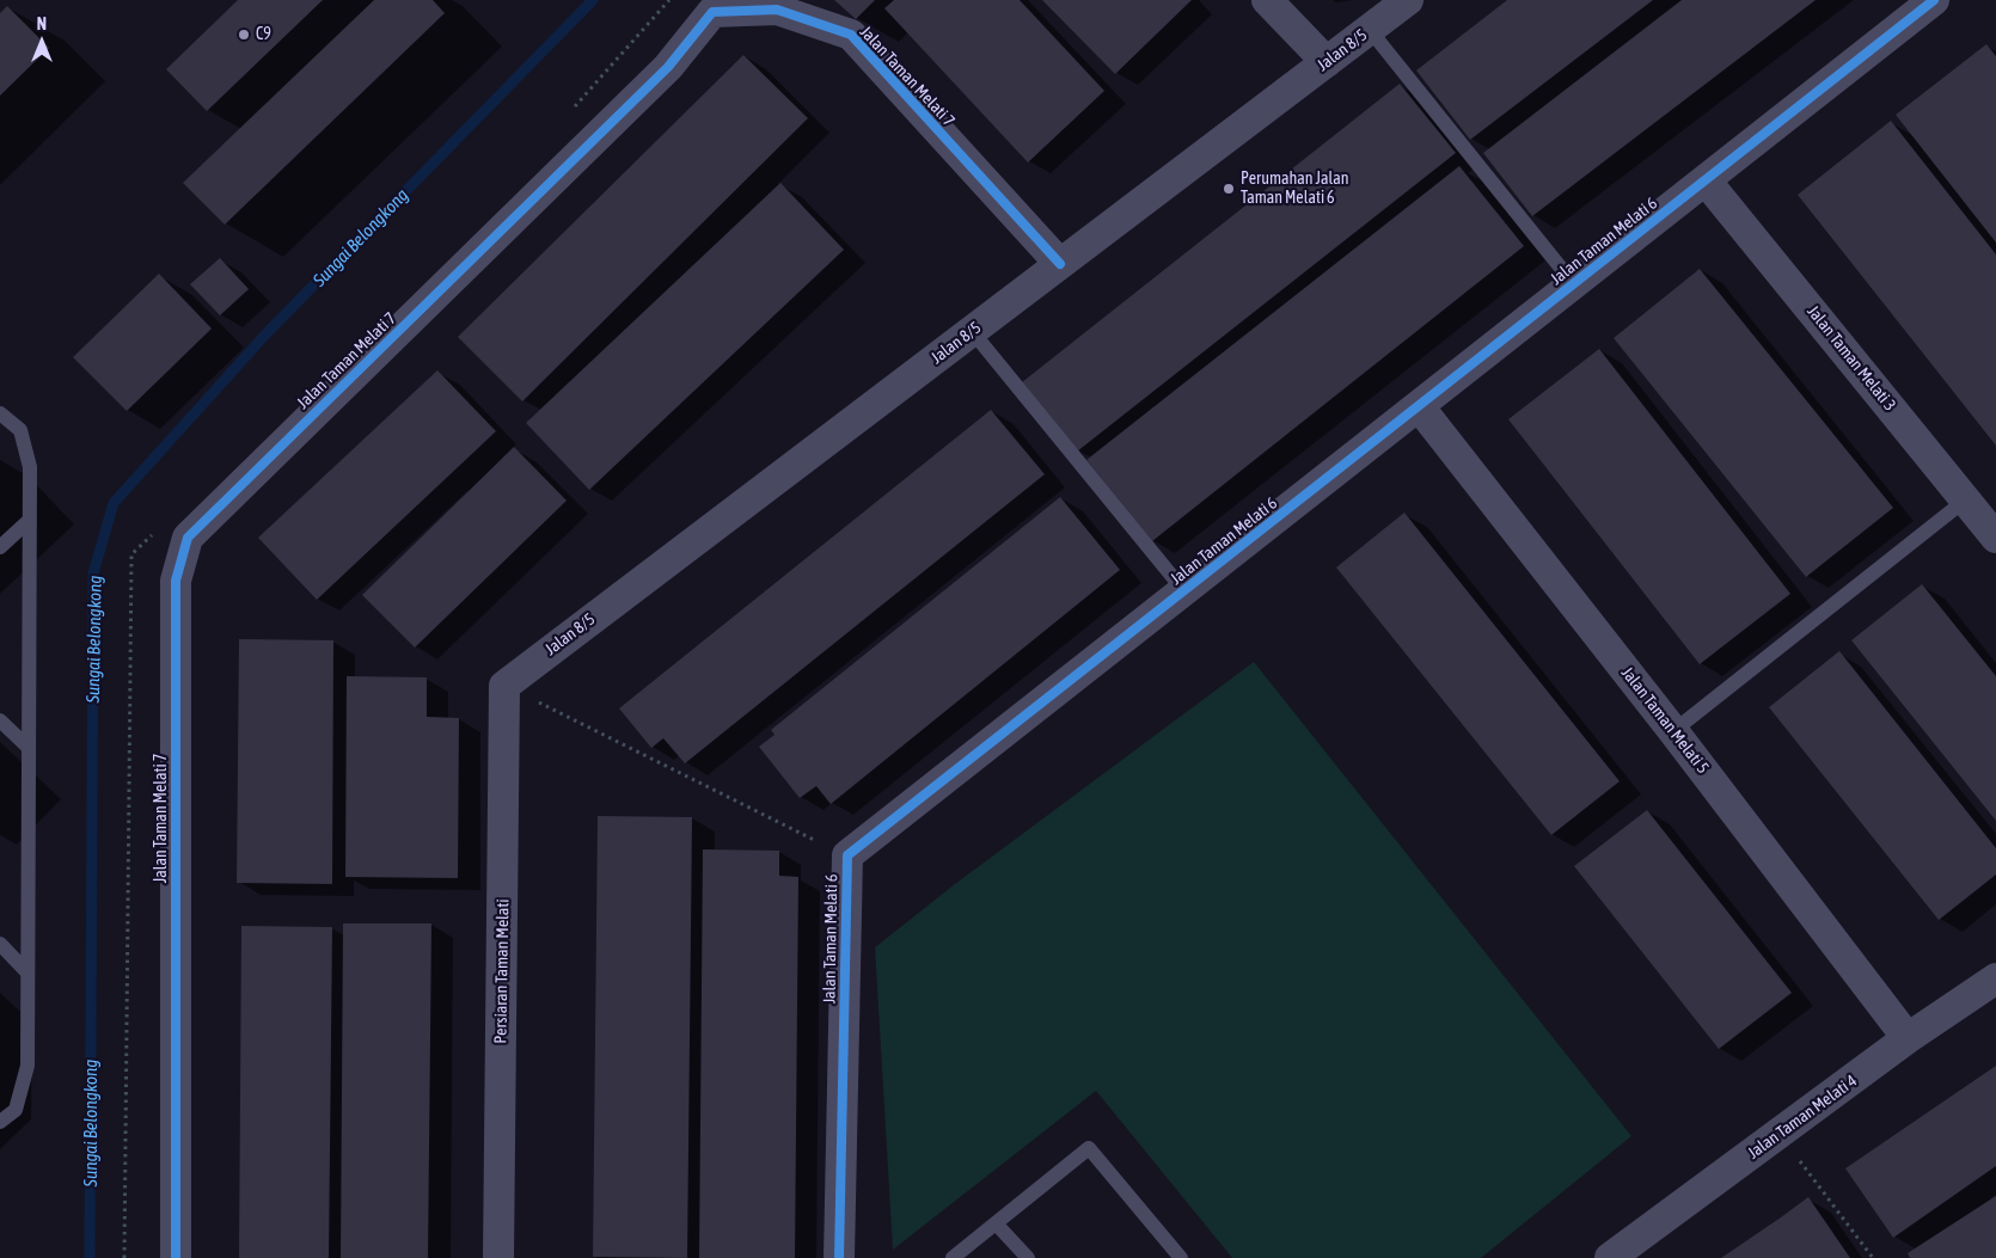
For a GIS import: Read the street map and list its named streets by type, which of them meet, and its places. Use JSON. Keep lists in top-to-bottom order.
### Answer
{
  "streets": {
    "street": [
      "Jalan 8/5",
      "Jalan Taman Melati 7",
      "Jalan Taman Melati 6",
      "Jalan Taman Melati 3",
      "Jalan Taman Melati 5",
      "Persiaran Taman Melati",
      "Jalan Taman Melati 4"
    ]
  },
  "crossings": [
    ["Jalan 8/5", "Jalan Taman Melati 7"],
    ["Jalan 8/5", "Persiaran Taman Melati"],
    ["Jalan Taman Melati 6", "Jalan Taman Melati 3"],
    ["Jalan Taman Melati 6", "Jalan Taman Melati 5"],
    ["Jalan Taman Melati 5", "Jalan Taman Melati 4"]
  ],
  "water": ["Sungai Belongkong"],
  "places": ["C9", "Perumahan Jalan Taman Melati 6"],
  "north": "top"
}
